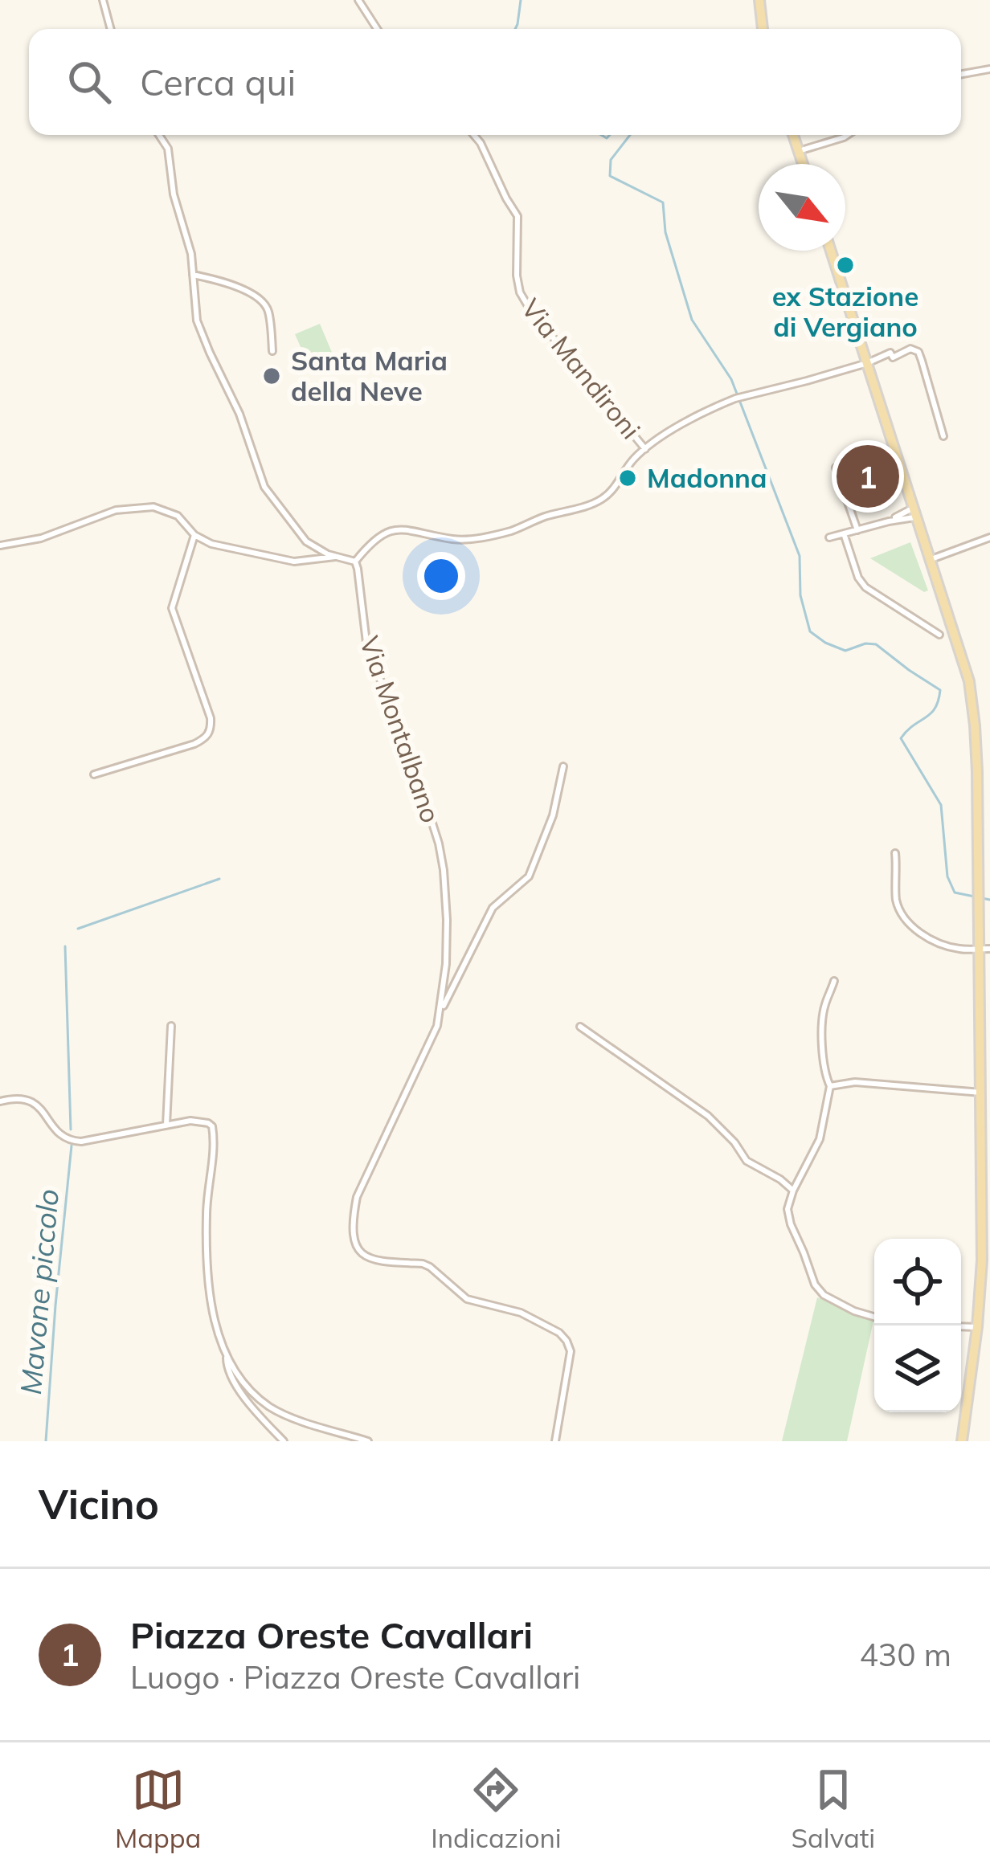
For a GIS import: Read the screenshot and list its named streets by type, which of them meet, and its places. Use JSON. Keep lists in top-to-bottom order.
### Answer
{
  "streets": {
    "street": ["Via Mandironi", "Via Montalbano"]
  },
  "water": ["Mavone piccolo"],
  "places": ["ex Stazione di Vergiano", "Santa Maria della Neve", "Madonna"],
  "north": "bottom right",
  "page": {
    "search": "Cerca qui",
    "pins": "1",
    "heading": "Vicino",
    "list": [
      {
        "mark": "1",
        "name": "Piazza Oreste Cavallari",
        "note": "Luogo · Piazza Oreste Cavallari",
        "value": "430 m"
      }
    ],
    "nav": ["Mappa", "Indicazioni", "Salvati"]
  }
}
